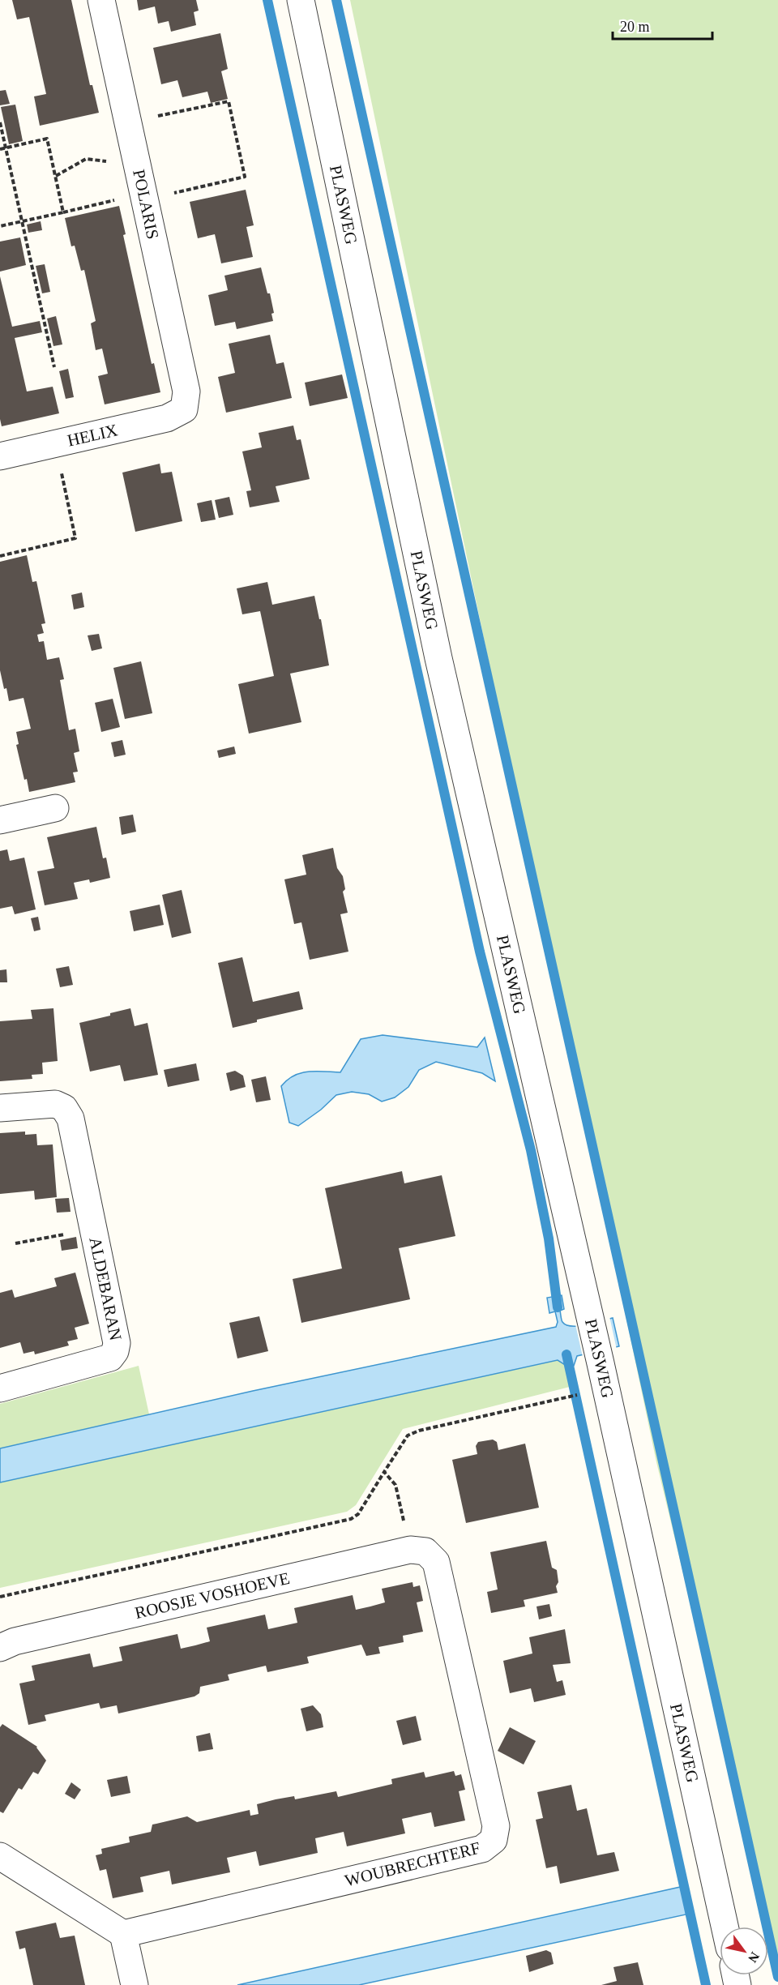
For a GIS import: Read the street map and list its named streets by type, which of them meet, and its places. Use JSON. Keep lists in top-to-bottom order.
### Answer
{
  "streets": {
    "street": [
      "POLARIS",
      "PLASWEG",
      "HELIX",
      "ALDEBARAN",
      "ROOSJE VOSHOEVE",
      "WOUBRECHTERF"
    ]
  },
  "crossings": [
    ["POLARIS", "HELIX"],
    ["ROOSJE VOSHOEVE", "WOUBRECHTERF"]
  ],
  "scale_bar": "20 m",
  "north": "bottom right"
}
